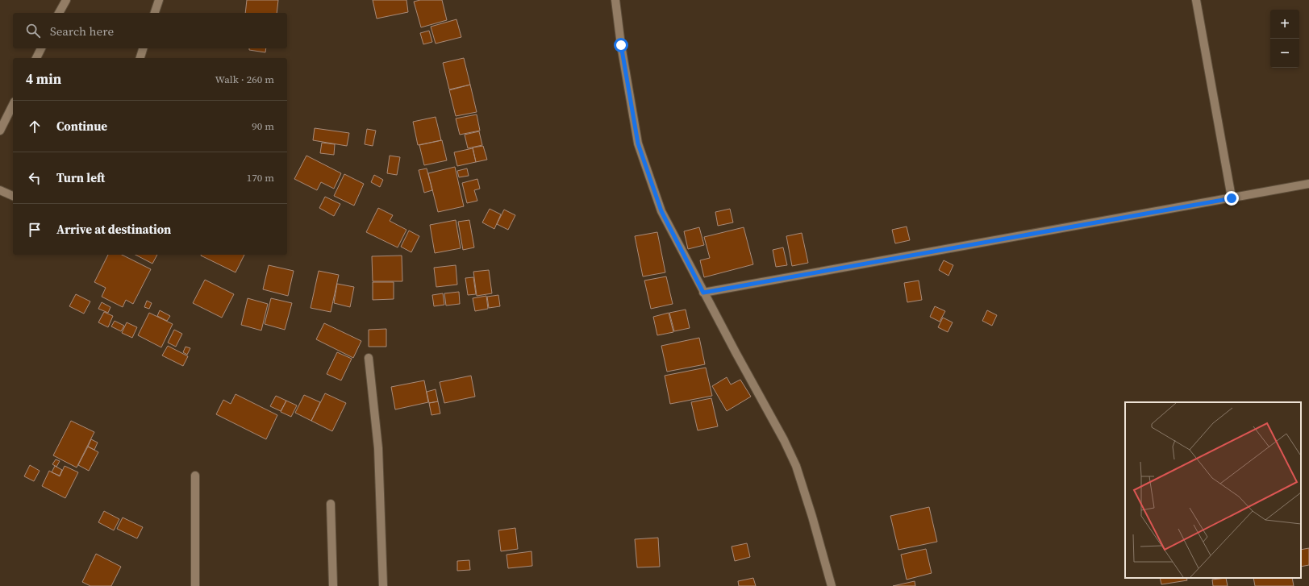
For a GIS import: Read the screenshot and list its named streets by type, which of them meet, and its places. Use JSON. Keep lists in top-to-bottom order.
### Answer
{
  "page": {
    "map_buttons": ["+", "−"],
    "search": "Search here",
    "heading": ["4 min", "Walk · 260 m"],
    "list": [
      ["Continue", "90 m"],
      ["Turn left", "170 m"],
      "Arrive at destination"
    ]
  }
}
